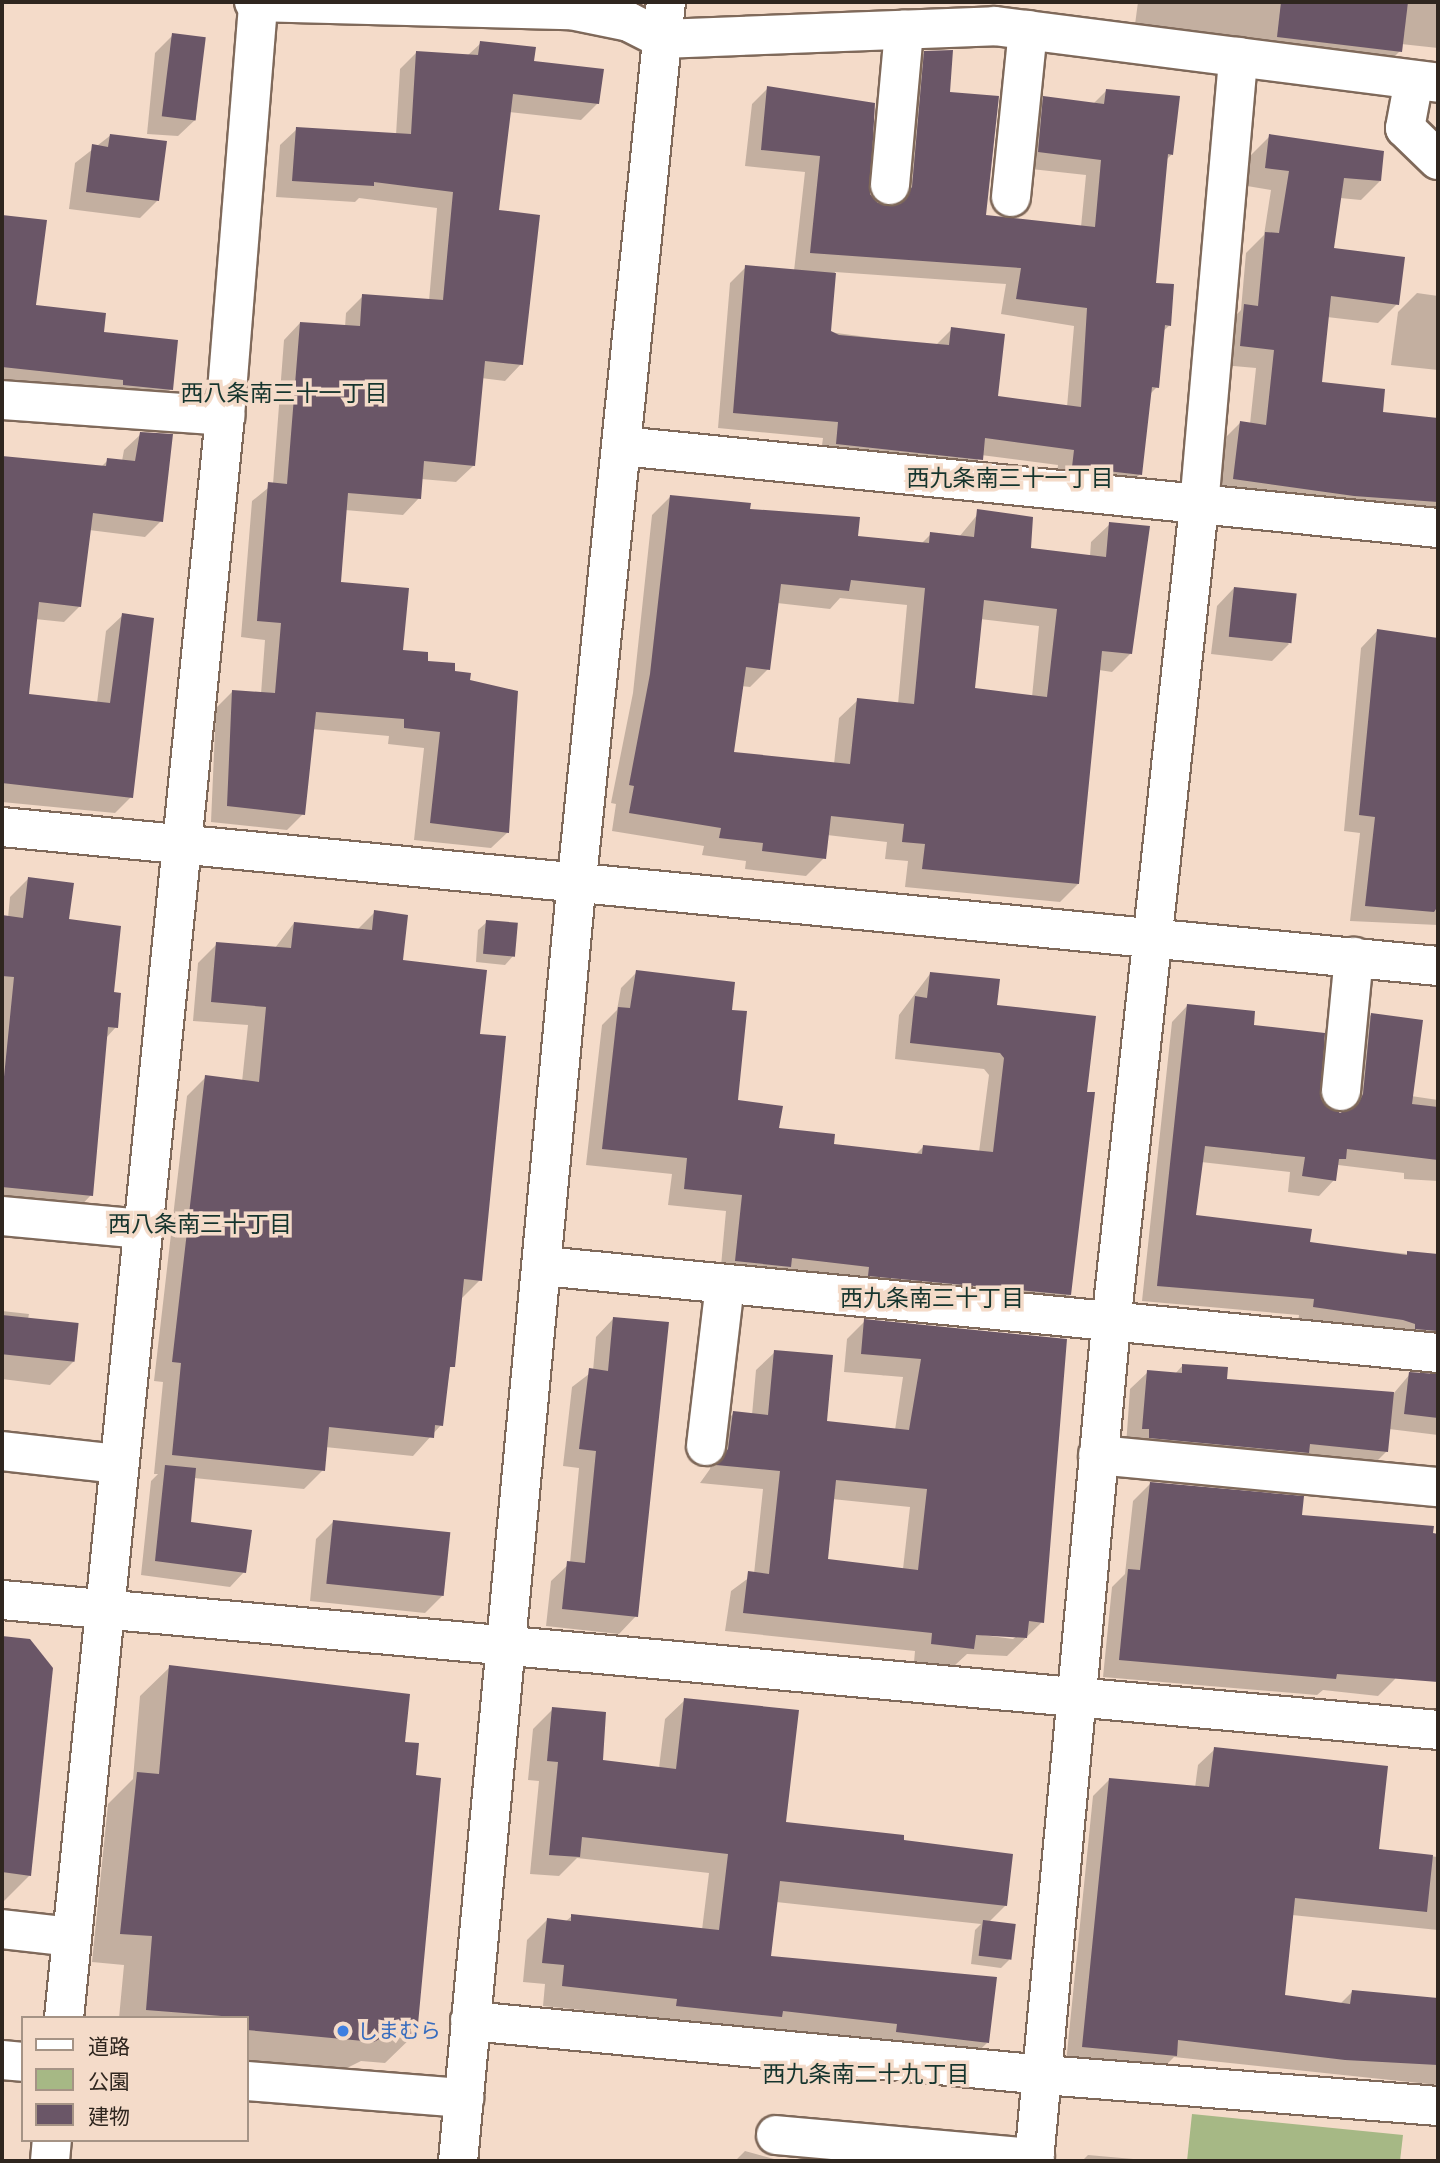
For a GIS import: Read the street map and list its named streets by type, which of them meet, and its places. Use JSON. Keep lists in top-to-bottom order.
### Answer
{
  "districts": [
    "西八条南三十一丁目",
    "西九条南三十一丁目",
    "西八条南三十丁目",
    "西九条南三十丁目",
    "西九条南二十九丁目"
  ],
  "places": ["しまむら"],
  "legend": ["道路", "公園", "建物"]
}
